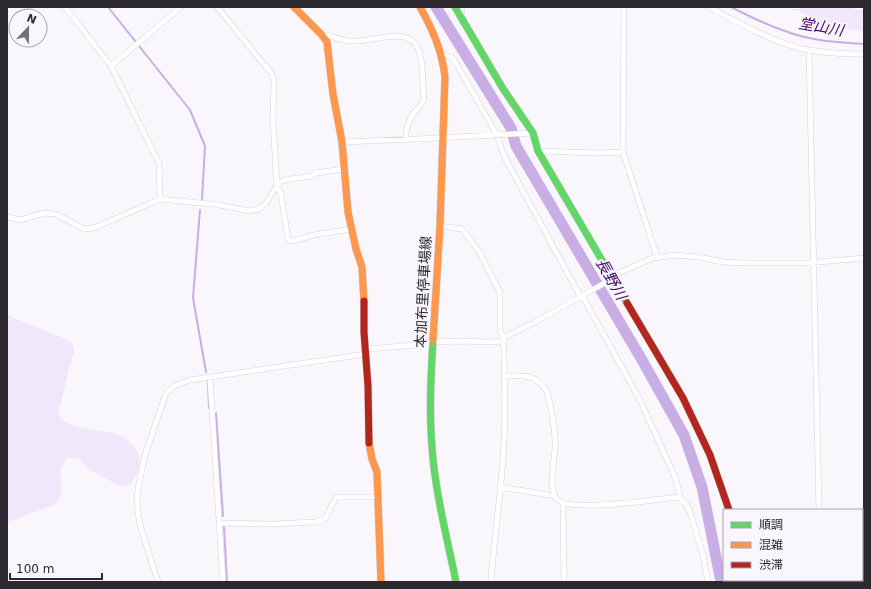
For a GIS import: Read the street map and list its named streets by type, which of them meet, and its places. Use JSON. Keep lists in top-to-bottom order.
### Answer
{
  "streets": {
    "street": ["本加布里停車場線"]
  },
  "water": ["堂山川", "長野川"],
  "legend": ["順調", "混雑", "渋滞"],
  "scale_bar": "100 m",
  "north": "top"
}
